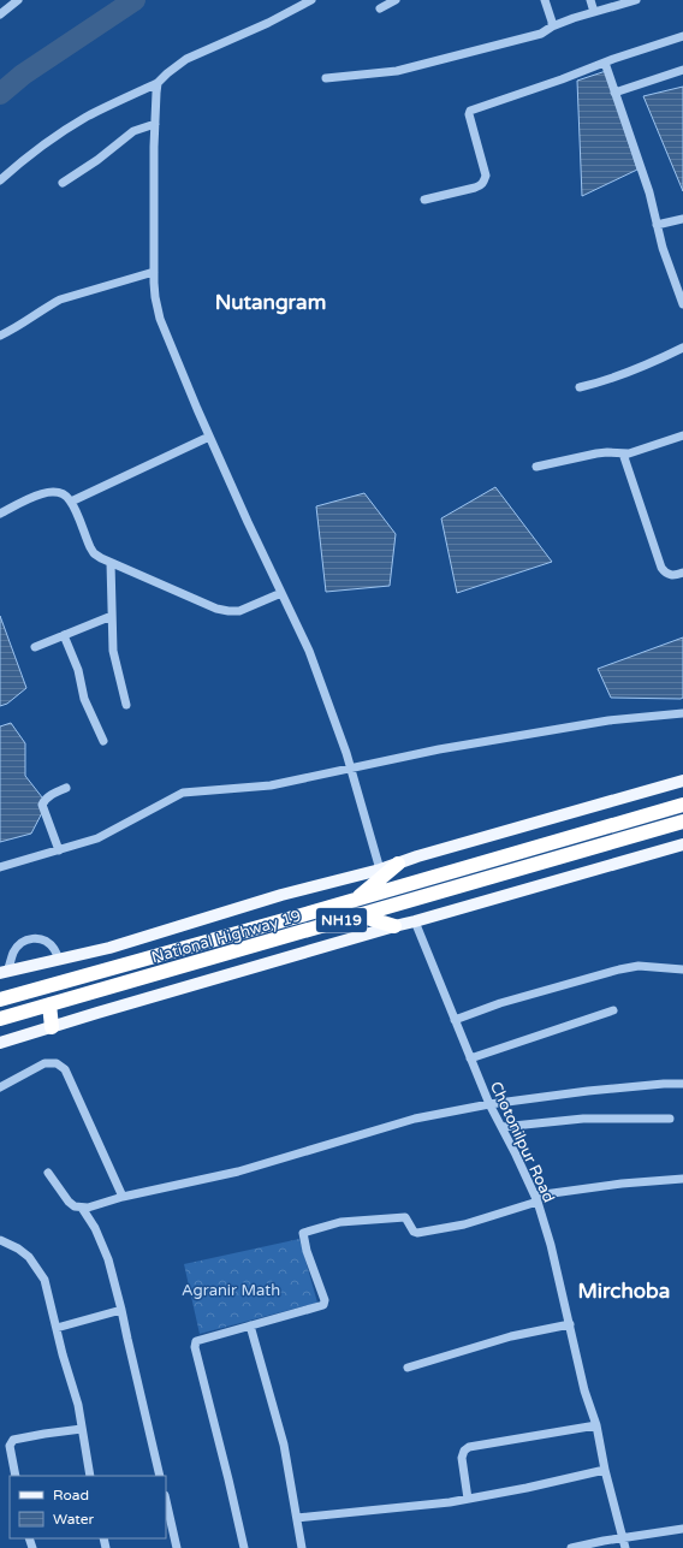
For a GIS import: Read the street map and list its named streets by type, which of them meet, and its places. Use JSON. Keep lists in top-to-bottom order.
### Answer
{
  "streets": {
    "highway": ["NH19", "National Highway 19"],
    "street": ["Chotonilpur Road"]
  },
  "districts": ["Nutangram", "Mirchoba"],
  "parks": ["Agranir Math"],
  "legend": ["Road", "Water"]
}
